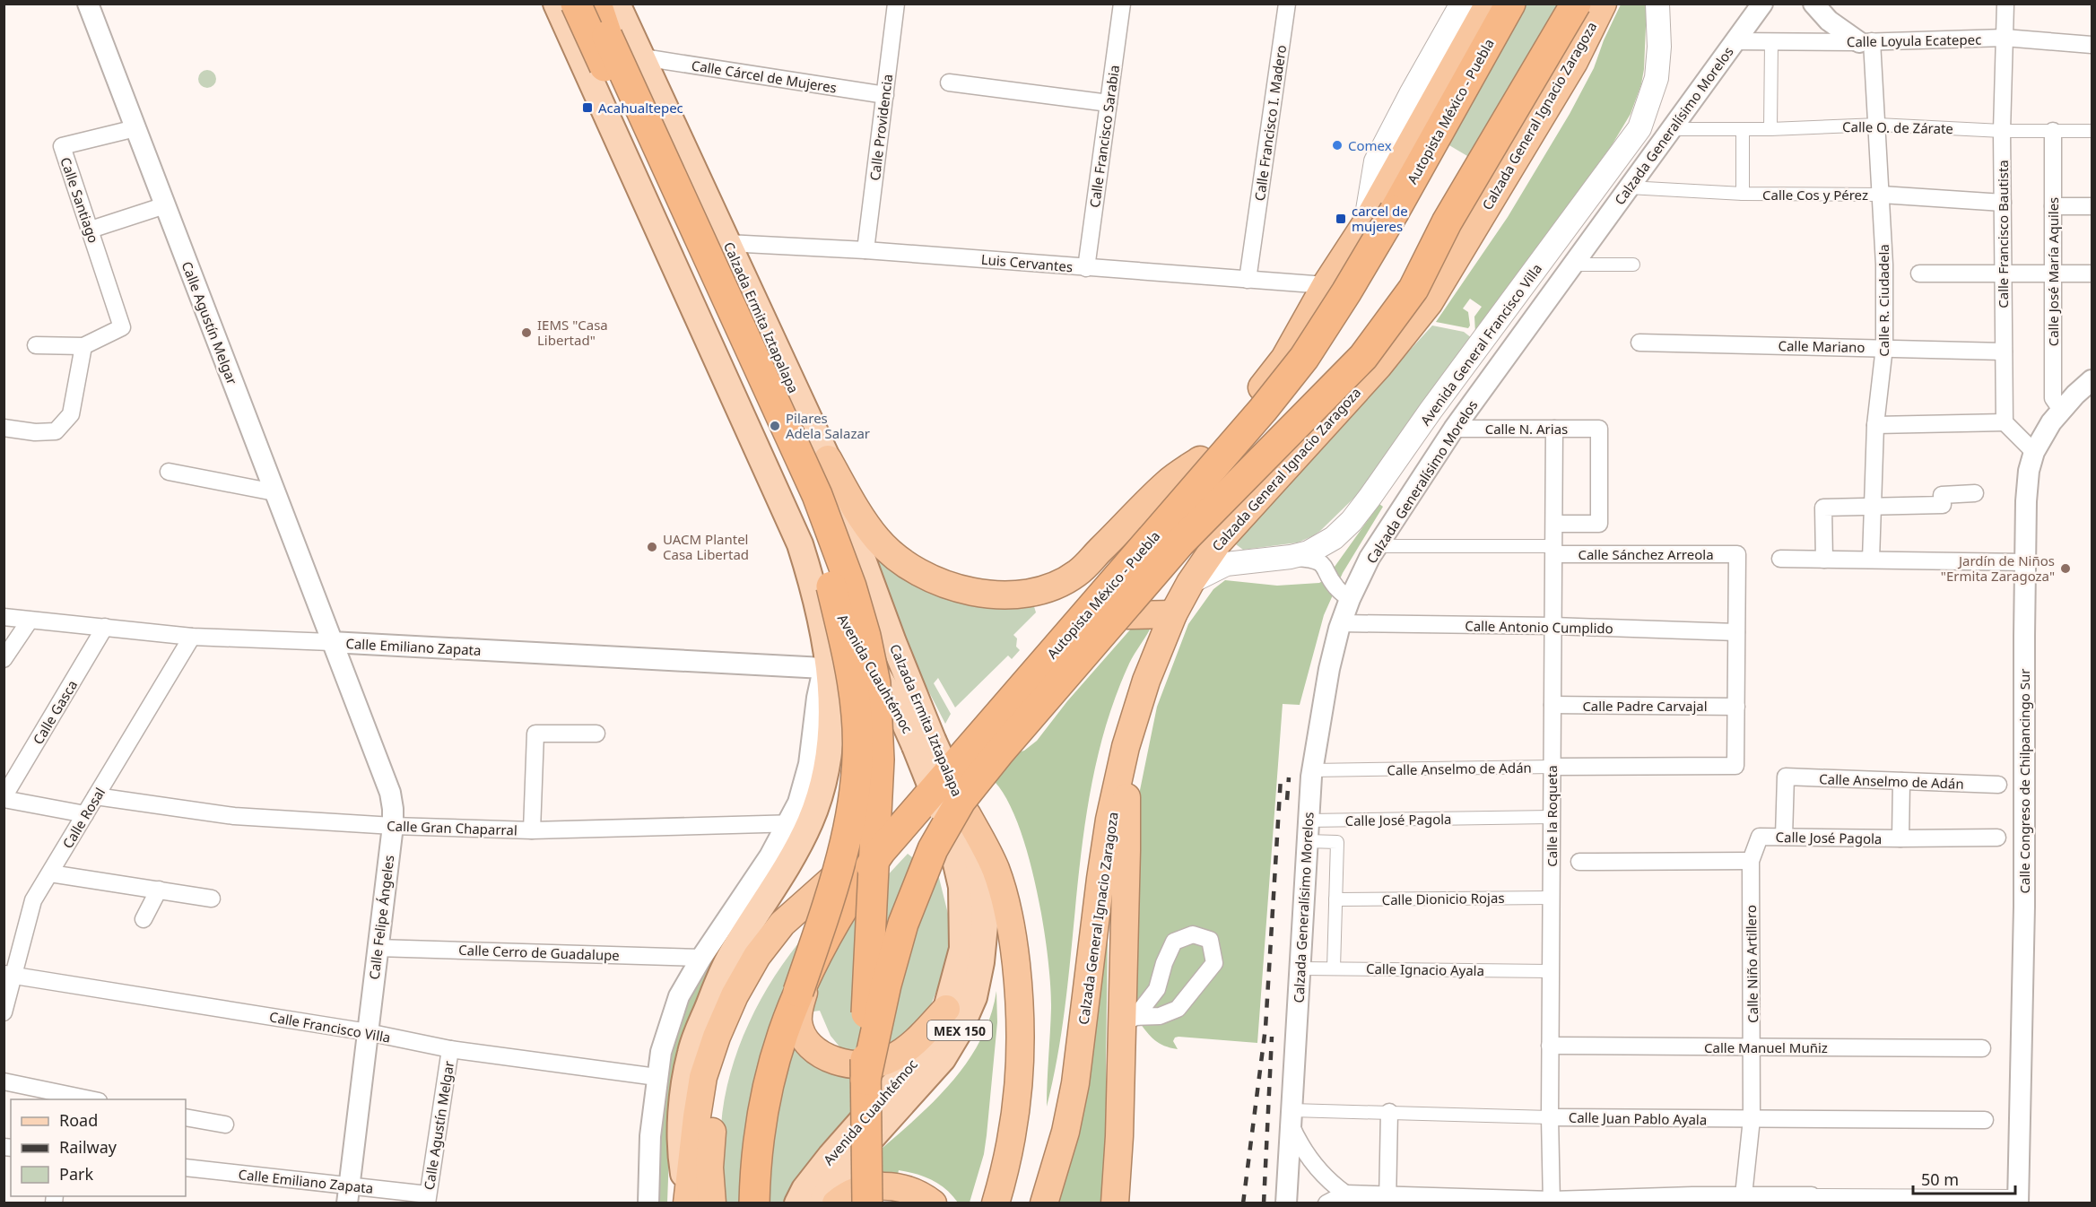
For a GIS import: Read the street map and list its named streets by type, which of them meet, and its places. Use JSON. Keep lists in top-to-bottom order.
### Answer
{
  "streets": {
    "highway": ["Autopista México - Puebla", "Calzada General Ignacio Zaragoza"],
    "main road": [
      "Calzada Ermita Iztapalapa",
      "Avenida General Francisco Villa",
      "Avenida Cuauhtémoc",
      "MEX 150"
    ],
    "street": [
      "Calle Loyula Ecatepec",
      "Calle Cárcel de Mujeres",
      "Calle Francisco I. Madero",
      "Calzada Generalísimo Morelos",
      "Calle Providencia",
      "Calle O. de Zárate",
      "Calle Francisco Sarabia",
      "Calle Cos y Pérez",
      "Calle Santiago",
      "Calle Francisco Bautista",
      "Luis Cervantes",
      "Calle José María Aquiles",
      "Calle R. Ciudadela",
      "Calle Agustín Melgar",
      "Calle Mariano",
      "Calle N. Arias",
      "Calle Sánchez Arreola",
      "Calle Antonio Cumplido",
      "Calle Emiliano Zapata",
      "Calle Padre Carvajal",
      "Calle Gasca",
      "Calle Anselmo de Adán",
      "Calle Congreso de Chilpancingo Sur",
      "Calle la Roqueta",
      "Calle Rosal",
      "Calle José Pagola",
      "Calle Gran Chaparral",
      "Calle Dionicio Rojas",
      "Calle Felipe Ángeles",
      "Calle Cerro de Guadalupe",
      "Calle Niño Artillero",
      "Calle Ignacio Ayala",
      "Calle Francisco Villa",
      "Calle Manuel Muñiz",
      "Calle Juan Pablo Ayala"
    ]
  },
  "crossings": [
    ["Calle Loyula Ecatepec", "Calzada Generalísimo Morelos"],
    ["Calle Loyula Ecatepec", "Calle Francisco Bautista"],
    ["Calle Loyula Ecatepec", "Calle R. Ciudadela"],
    ["Calle Cárcel de Mujeres", "Calle Providencia"],
    ["Calle Cárcel de Mujeres", "Calzada Ermita Iztapalapa"],
    ["Autopista México - Puebla", "Calzada Ermita Iztapalapa"],
    ["Autopista México - Puebla", "Avenida Cuauhtémoc"],
    ["Calzada General Ignacio Zaragoza", "Avenida General Francisco Villa"],
    ["Calle Francisco I. Madero", "Luis Cervantes"],
    ["Calzada Generalísimo Morelos", "Calle O. de Zárate"],
    ["Calzada Generalísimo Morelos", "Calle Cos y Pérez"],
    ["Calzada Generalísimo Morelos", "Calle N. Arias"],
    ["Calzada Generalísimo Morelos", "Calle Sánchez Arreola"],
    ["Calzada Generalísimo Morelos", "Calle Antonio Cumplido"],
    ["Calzada Generalísimo Morelos", "Calle Anselmo de Adán"],
    ["Calzada Generalísimo Morelos", "Calle José Pagola"],
    ["Calzada Generalísimo Morelos", "Calle Ignacio Ayala"],
    ["Calzada Generalísimo Morelos", "Calle Juan Pablo Ayala"],
    ["Calle Providencia", "Luis Cervantes"],
    ["Calle O. de Zárate", "Calle Francisco Bautista"],
    ["Calle O. de Zárate", "Calle José María Aquiles"],
    ["Calle O. de Zárate", "Calle R. Ciudadela"],
    ["Calle Francisco Sarabia", "Luis Cervantes"],
    ["Calle Cos y Pérez", "Calle Francisco Bautista"],
    ["Calle Cos y Pérez", "Calle R. Ciudadela"],
    ["Calle Santiago", "Calle Agustín Melgar"],
    ["Calle Francisco Bautista", "Calle Mariano"],
    ["Luis Cervantes", "Calzada Ermita Iztapalapa"],
    ["Calle José María Aquiles", "Calle Congreso de Chilpancingo Sur"],
    ["Calle R. Ciudadela", "Calle Mariano"],
    ["Calzada Ermita Iztapalapa", "Avenida Cuauhtémoc"],
    ["Calle Agustín Melgar", "Calle Emiliano Zapata"],
    ["Calle Agustín Melgar", "Calle Felipe Ángeles"],
    ["Calle Agustín Melgar", "Calle Francisco Villa"],
    ["Calle N. Arias", "Calle la Roqueta"],
    ["Calle Sánchez Arreola", "Calle Antonio Cumplido"],
    ["Calle Sánchez Arreola", "Calle la Roqueta"],
    ["Calle Antonio Cumplido", "Calle la Roqueta"],
    ["Calle Emiliano Zapata", "Calle Gasca"],
    ["Calle Emiliano Zapata", "Calle Rosal"],
    ["Calle Emiliano Zapata", "Calle Felipe Ángeles"],
    ["Calle Padre Carvajal", "Calle Anselmo de Adán"],
    ["Calle Padre Carvajal", "Calle la Roqueta"],
    ["Calle Anselmo de Adán", "Calle la Roqueta"],
    ["Calle Anselmo de Adán", "Calle José Pagola"],
    ["Calle la Roqueta", "Calle José Pagola"],
    ["Calle la Roqueta", "Calle Dionicio Rojas"],
    ["Calle la Roqueta", "Calle Ignacio Ayala"],
    ["Calle la Roqueta", "Calle Manuel Muñiz"],
    ["Calle la Roqueta", "Calle Juan Pablo Ayala"],
    ["Calle Rosal", "Calle Gran Chaparral"],
    ["Calle Rosal", "Calle Francisco Villa"],
    ["Calle José Pagola", "Calle Niño Artillero"],
    ["Calle Gran Chaparral", "Calle Felipe Ángeles"],
    ["Calle Felipe Ángeles", "Calle Cerro de Guadalupe"],
    ["Calle Felipe Ángeles", "Calle Francisco Villa"],
    ["Calle Niño Artillero", "Calle Manuel Muñiz"],
    ["Calle Niño Artillero", "Calle Juan Pablo Ayala"]
  ],
  "places": {
    "transit": ["Acahualtepec", "carcel de mujeres"],
    "other": [
      "Comex",
      "IEMS \"Casa Libertad\"",
      "Pilares Adela Salazar",
      "UACM Plantel Casa Libertad",
      "Jardín de Niños \"Ermita Zaragoza\""
    ]
  },
  "legend": ["Road", "Railway", "Park"],
  "scale_bar": "50 m"
}
